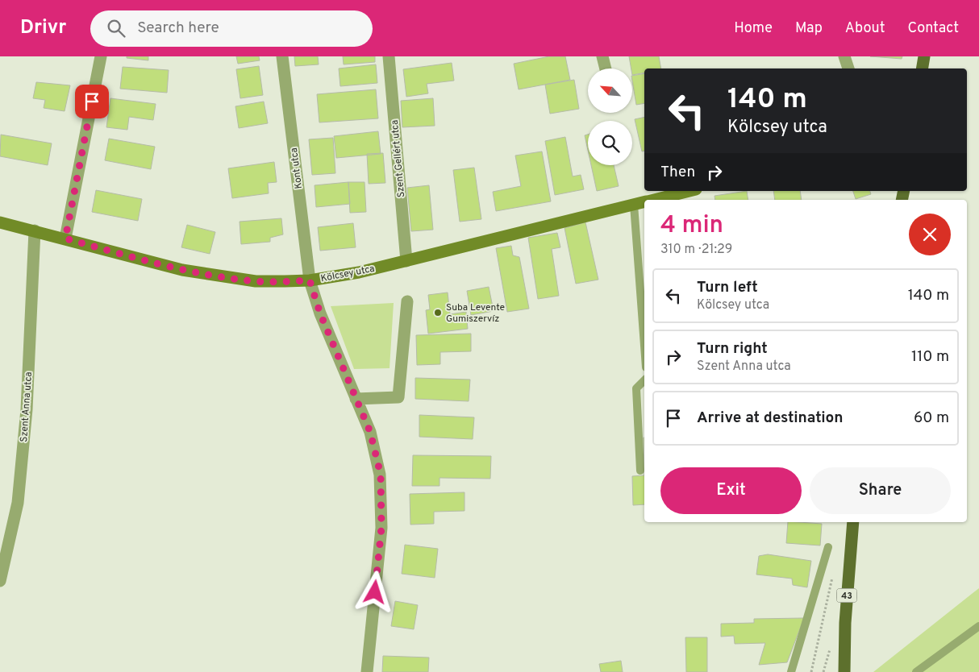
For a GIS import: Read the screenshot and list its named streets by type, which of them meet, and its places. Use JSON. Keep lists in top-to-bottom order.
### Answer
{
  "streets": {
    "main road": ["Kölcsey utca", "43"],
    "street": ["Szent Gellért utca", "Kont utca", "Szent Anna utca"]
  },
  "crossings": [
    ["Szent Gellért utca", "Kölcsey utca"],
    ["Kont utca", "Kölcsey utca"],
    ["Kölcsey utca", "Szent Anna utca"]
  ],
  "places": ["Suba Levente Gumiszervíz"],
  "north": "top left",
  "page": {
    "header": "Drivr",
    "search": "Search here",
    "nav": [
      "Home",
      "Map",
      "About",
      "Contact"
    ],
    "turn": ["140 m", "Kölcsey utca"],
    "then": "Then",
    "heading": ["4 min", "310 m · 21:29"],
    "list": [
      {
        "name": "Turn left",
        "note": "Kölcsey utca",
        "value": "140 m"
      },
      {
        "name": "Turn right",
        "note": "Szent Anna utca",
        "value": "110 m"
      },
      {
        "name": "Arrive at destination",
        "value": "60 m"
      }
    ],
    "buttons": ["Exit", "Share"]
  }
}
